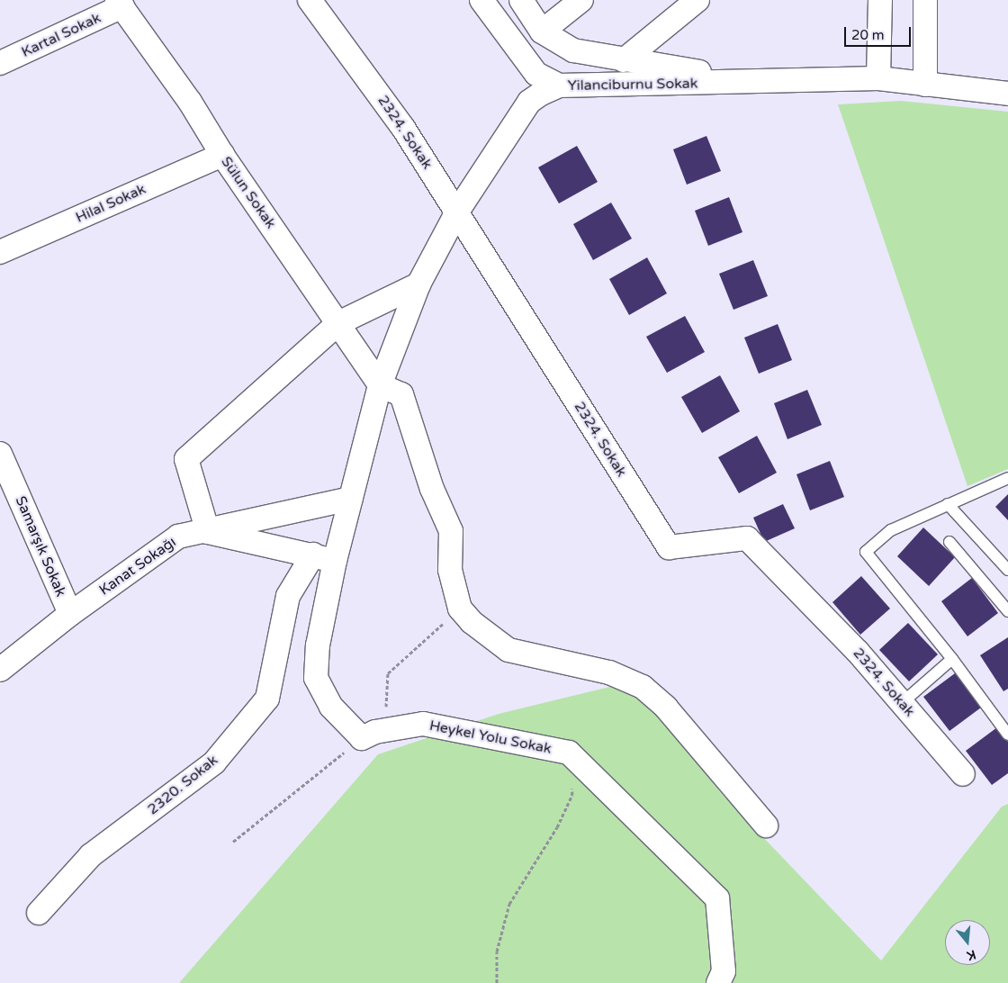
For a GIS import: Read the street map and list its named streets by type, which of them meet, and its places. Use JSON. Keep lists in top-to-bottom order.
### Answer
{
  "streets": {
    "street": [
      "Kartal Sokak",
      "Yilanciburnu Sokak",
      "2324. Sokak",
      "Sülun Sokak",
      "Hilal Sokak",
      "Samarşık Sokak",
      "Kanat Sokağı",
      "Heykel Yolu Sokak",
      "2320. Sokak"
    ]
  },
  "crossings": [
    ["Kartal Sokak", "Sülun Sokak"],
    ["Yilanciburnu Sokak", "2324. Sokak"],
    ["Yilanciburnu Sokak", "Sülun Sokak"],
    ["Sülun Sokak", "Hilal Sokak"],
    ["Samarşık Sokak", "Kanat Sokağı"]
  ],
  "scale_bar": "20 m",
  "north": "bottom"
}
